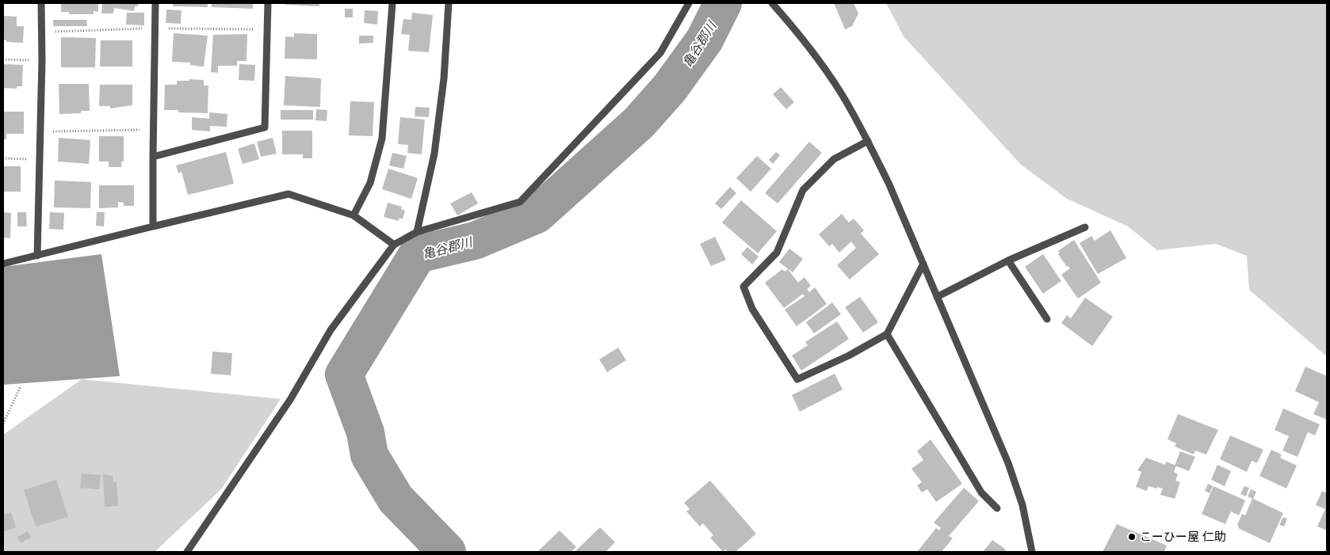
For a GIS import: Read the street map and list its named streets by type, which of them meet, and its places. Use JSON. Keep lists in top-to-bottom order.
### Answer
{
  "water": ["亀谷郡川"],
  "places": ["こーひー屋 仁助"]
}
